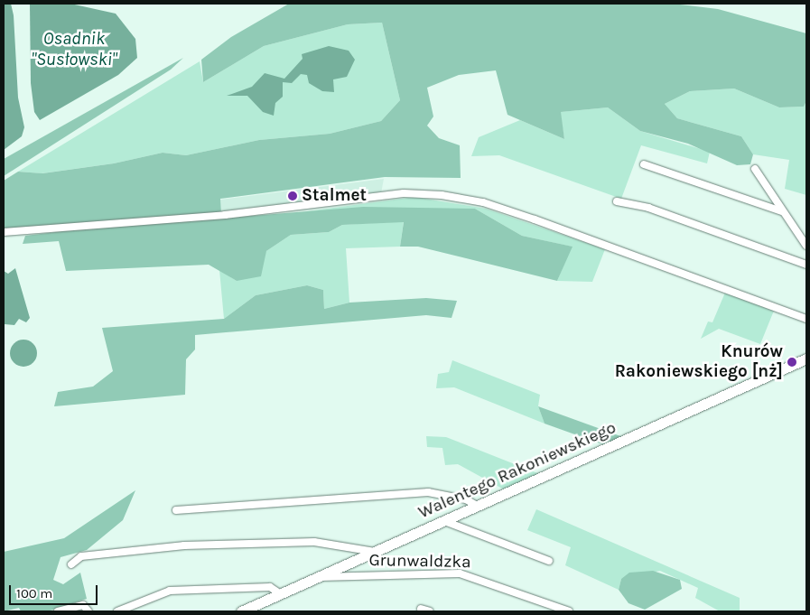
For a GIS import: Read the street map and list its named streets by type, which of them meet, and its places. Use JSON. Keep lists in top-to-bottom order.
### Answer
{
  "streets": {
    "street": ["Walentego Rakoniewskiego", "Grunwaldzka"]
  },
  "crossings": [
    ["Walentego Rakoniewskiego", "Grunwaldzka"]
  ],
  "water": ["Osadnik \"Susłowski\""],
  "places": ["Stalmet", "Knurów Rakoniewskiego [nż]"],
  "scale_bar": "100 m"
}
